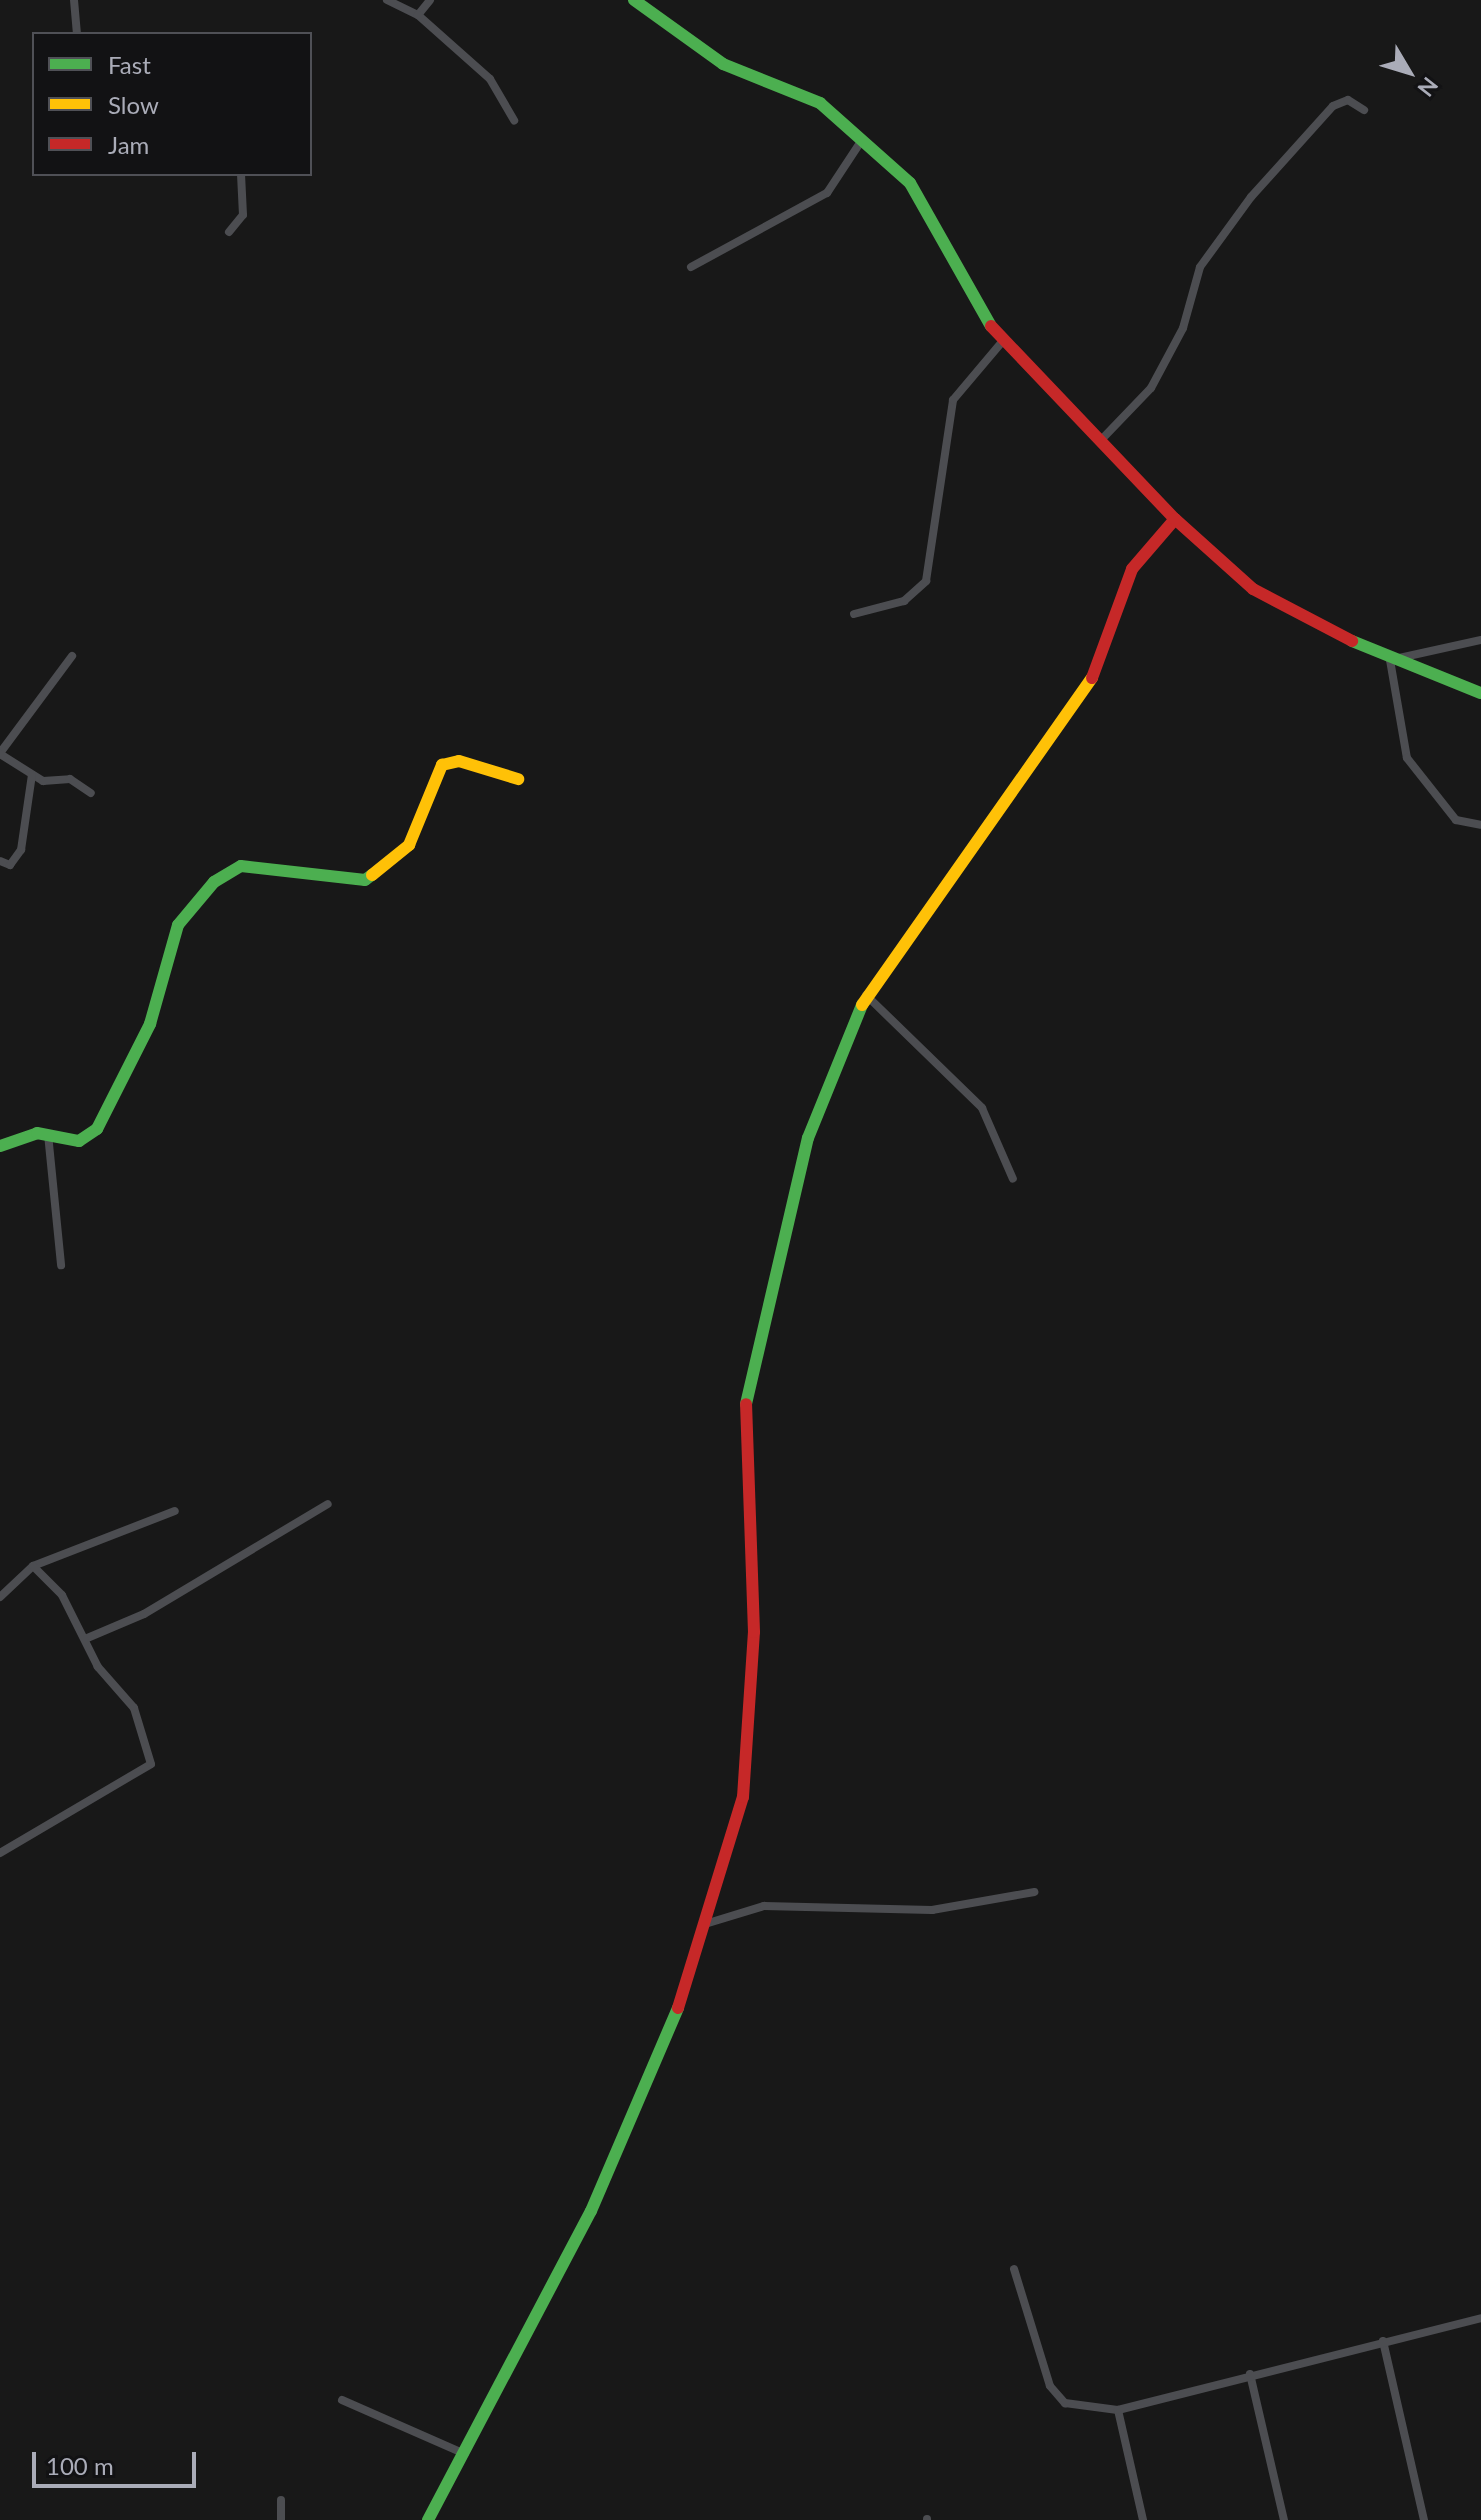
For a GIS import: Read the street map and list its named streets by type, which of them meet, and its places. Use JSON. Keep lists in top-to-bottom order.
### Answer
{
  "legend": ["Fast", "Slow", "Jam"],
  "scale_bar": "100 m",
  "north": "bottom right"
}
